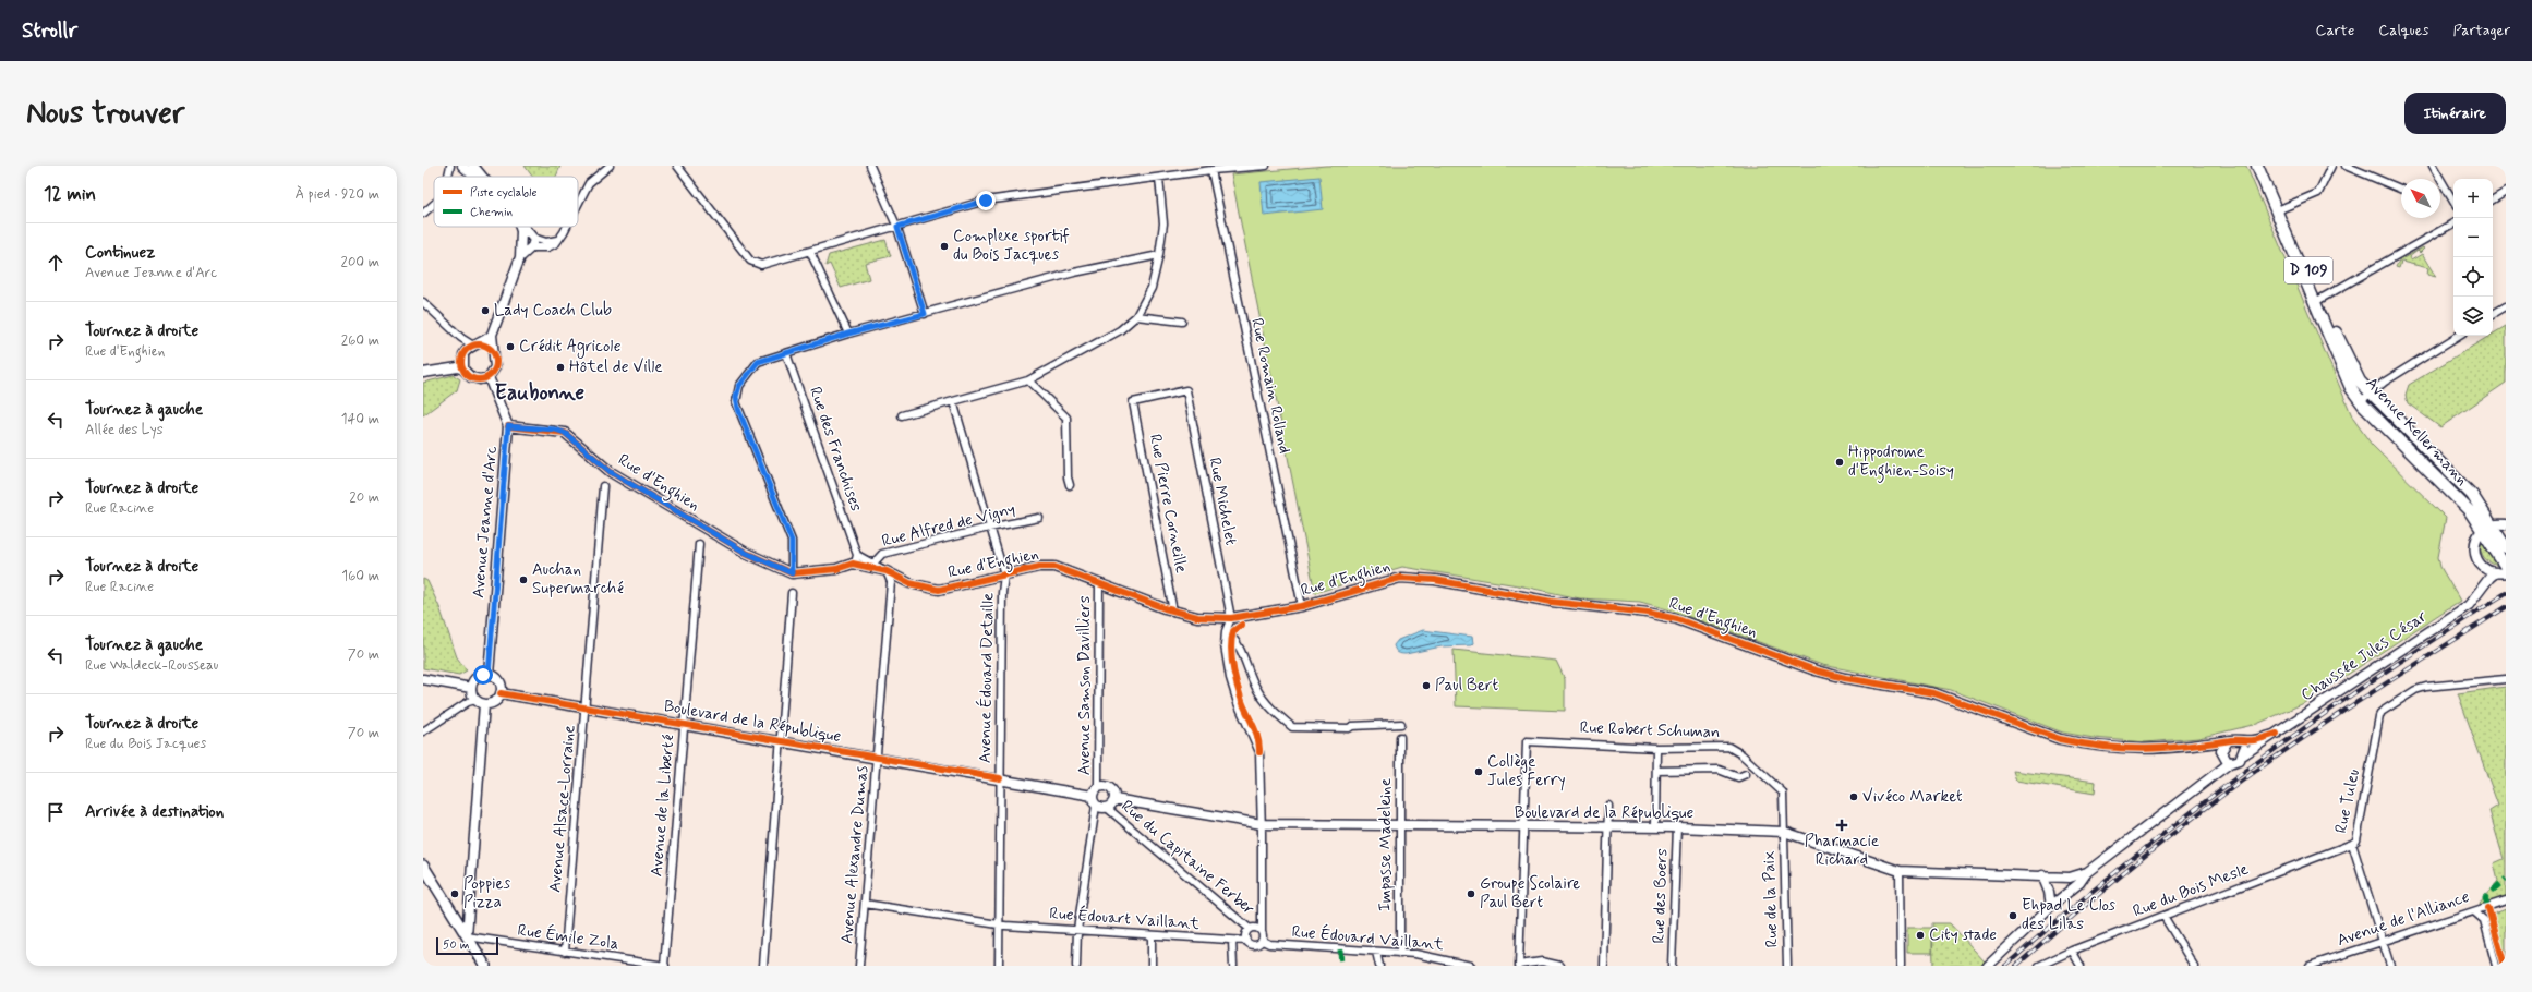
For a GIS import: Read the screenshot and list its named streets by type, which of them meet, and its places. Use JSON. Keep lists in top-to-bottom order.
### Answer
{
  "streets": {
    "main road": ["D 109", "Avenue Kellermann"],
    "street": [
      "Rue Romain Rolland",
      "Rue des Franchises",
      "Rue d'Enghien",
      "Rue Michelet",
      "Rue Pierre Corneille",
      "Avenue Jeanne d'Arc",
      "Rue Alfred de Vigny",
      "Chaussée Jules César",
      "Avenue Édouard Detaille",
      "Avenue Samson Davilliers",
      "Boulevard de la République",
      "Rue Robert Schuman",
      "Rue Tuleu",
      "Avenue de la Liberté",
      "Avenue Alsace-Lorraine",
      "Impasse Madeleine",
      "Avenue Alexandre Dumas",
      "Rue du Capitaine Ferber",
      "Rue du Bois Mesle",
      "Rue des Boers",
      "Rue de la Paix",
      "Rue Édouart Vaillant",
      "Avenue de l'Alliance",
      "Rue Émile Zola",
      "Rue Édouard Vaillant"
    ]
  },
  "crossings": [
    ["Rue Romain Rolland", "Rue d'Enghien"],
    ["Avenue Kellermann", "Chaussée Jules César"],
    ["Rue des Franchises", "Rue d'Enghien"],
    ["Rue d'Enghien", "Rue Michelet"],
    ["Rue d'Enghien", "Rue Pierre Corneille"],
    ["Rue d'Enghien", "Avenue Jeanne d'Arc"],
    ["Rue d'Enghien", "Rue Alfred de Vigny"],
    ["Rue d'Enghien", "Chaussée Jules César"],
    ["Rue d'Enghien", "Avenue Édouard Detaille"],
    ["Rue d'Enghien", "Avenue Samson Davilliers"],
    ["Rue d'Enghien", "Avenue Alexandre Dumas"],
    ["Rue Michelet", "Rue Pierre Corneille"],
    ["Avenue Jeanne d'Arc", "Boulevard de la République"],
    ["Rue Alfred de Vigny", "Avenue Édouard Detaille"],
    ["Avenue Édouard Detaille", "Boulevard de la République"],
    ["Avenue Édouard Detaille", "Rue Édouart Vaillant"],
    ["Avenue Samson Davilliers", "Boulevard de la République"],
    ["Avenue Samson Davilliers", "Rue du Capitaine Ferber"],
    ["Boulevard de la République", "Rue Robert Schuman"],
    ["Boulevard de la République", "Avenue de la Liberté"],
    ["Boulevard de la République", "Avenue Alsace-Lorraine"],
    ["Boulevard de la République", "Impasse Madeleine"],
    ["Boulevard de la République", "Avenue Alexandre Dumas"],
    ["Boulevard de la République", "Rue du Capitaine Ferber"],
    ["Boulevard de la République", "Rue des Boers"],
    ["Boulevard de la République", "Rue de la Paix"],
    ["Rue Robert Schuman", "Rue de la Paix"],
    ["Rue Tuleu", "Rue du Bois Mesle"],
    ["Rue Tuleu", "Avenue de l'Alliance"],
    ["Avenue de la Liberté", "Rue Émile Zola"],
    ["Avenue Alsace-Lorraine", "Rue Émile Zola"],
    ["Impasse Madeleine", "Rue Édouard Vaillant"],
    ["Avenue Alexandre Dumas", "Rue Édouart Vaillant"],
    ["Rue du Capitaine Ferber", "Rue Édouart Vaillant"],
    ["Rue du Capitaine Ferber", "Rue Édouard Vaillant"],
    ["Rue Édouart Vaillant", "Rue Édouard Vaillant"]
  ],
  "districts": ["Eaubonne"],
  "places": {
    "other": [
      "Complexe sportif du Bois Jacques",
      "Lady Coach Club",
      "Crédit Agricole",
      "Hôtel de Ville",
      "Hippodrome d'Enghien-Soisy",
      "Auchan Supermarché",
      "Paul Bert",
      "Collège Jules Ferry",
      "Vivéco Market",
      "Poppies Pizza",
      "Groupe Scolaire Paul Bert",
      "Ehpad Le Clos des Lilas",
      "City stade"
    ],
    "health": ["Pharmacie Richard"]
  },
  "legend": ["Piste cyclable", "Chemin"],
  "scale_bar": "50 m",
  "north": "top left",
  "page": {
    "header": "Strollr",
    "nav": ["Carte", "Calques", "Partager"],
    "buttons": "Itinéraire",
    "title": "Nous trouver",
    "heading": ["12 min", "À pied · 920 m"],
    "map_buttons": ["+", "−"],
    "list": [
      ["Continuez", "Avenue Jeanne d'Arc", "200 m"],
      ["Tournez à droite", "Rue d'Enghien", "260 m"],
      ["Tournez à gauche", "Allée des Lys", "140 m"],
      ["Tournez à droite", "Rue Racine", "20 m"],
      ["Tournez à droite", "Rue Racine", "160 m"],
      ["Tournez à gauche", "Rue Waldeck-Rousseau", "70 m"],
      ["Tournez à droite", "Rue du Bois Jacques", "70 m"],
      "Arrivée à destination"
    ],
    "scale": "50 m"
  }
}
